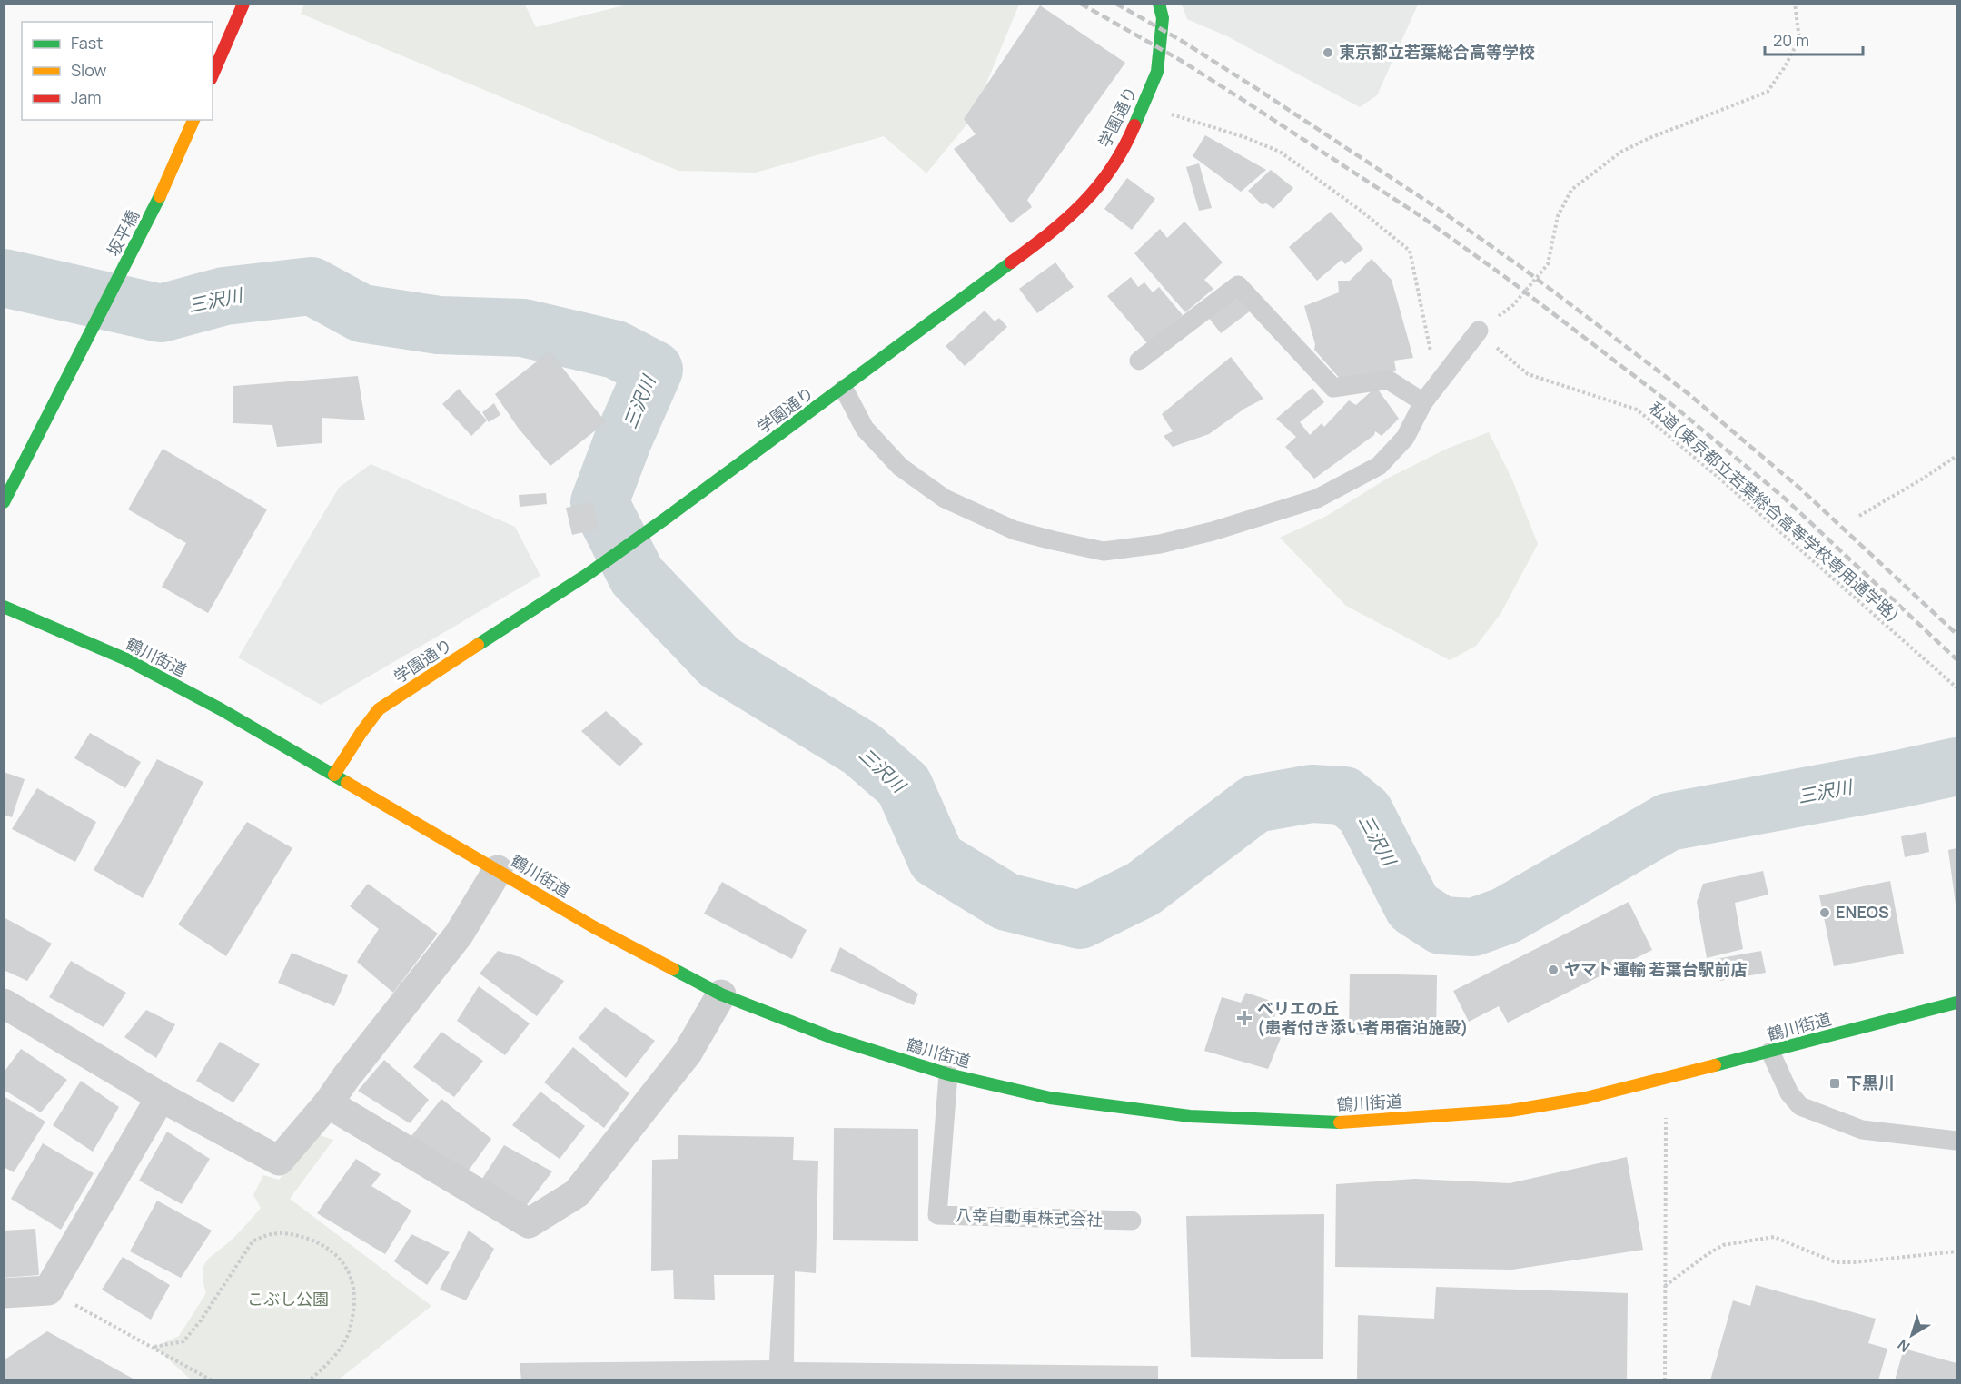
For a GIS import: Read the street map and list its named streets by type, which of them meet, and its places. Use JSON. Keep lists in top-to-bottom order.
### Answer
{
  "streets": {
    "main road": ["学園通り", "坂平橋", "鶴川街道"],
    "lane": ["八幸自動車株式会社"],
    "path": ["私道(東京都立若葉総合高等学校専用通学路)"]
  },
  "crossings": [
    ["学園通り", "鶴川街道"],
    ["鶴川街道", "八幸自動車株式会社"]
  ],
  "water": ["三沢川"],
  "parks": ["こぶし公園"],
  "places": {
    "other": ["東京都立若葉総合高等学校", "ENEOS", "ヤマト運輸 若葉台駅前店"],
    "health": ["ベリエの丘 (患者付き添い者用宿泊施設)"],
    "transit": ["下黒川"]
  },
  "legend": ["Fast", "Slow", "Jam"],
  "scale_bar": "20 m",
  "north": "bottom left"
}
